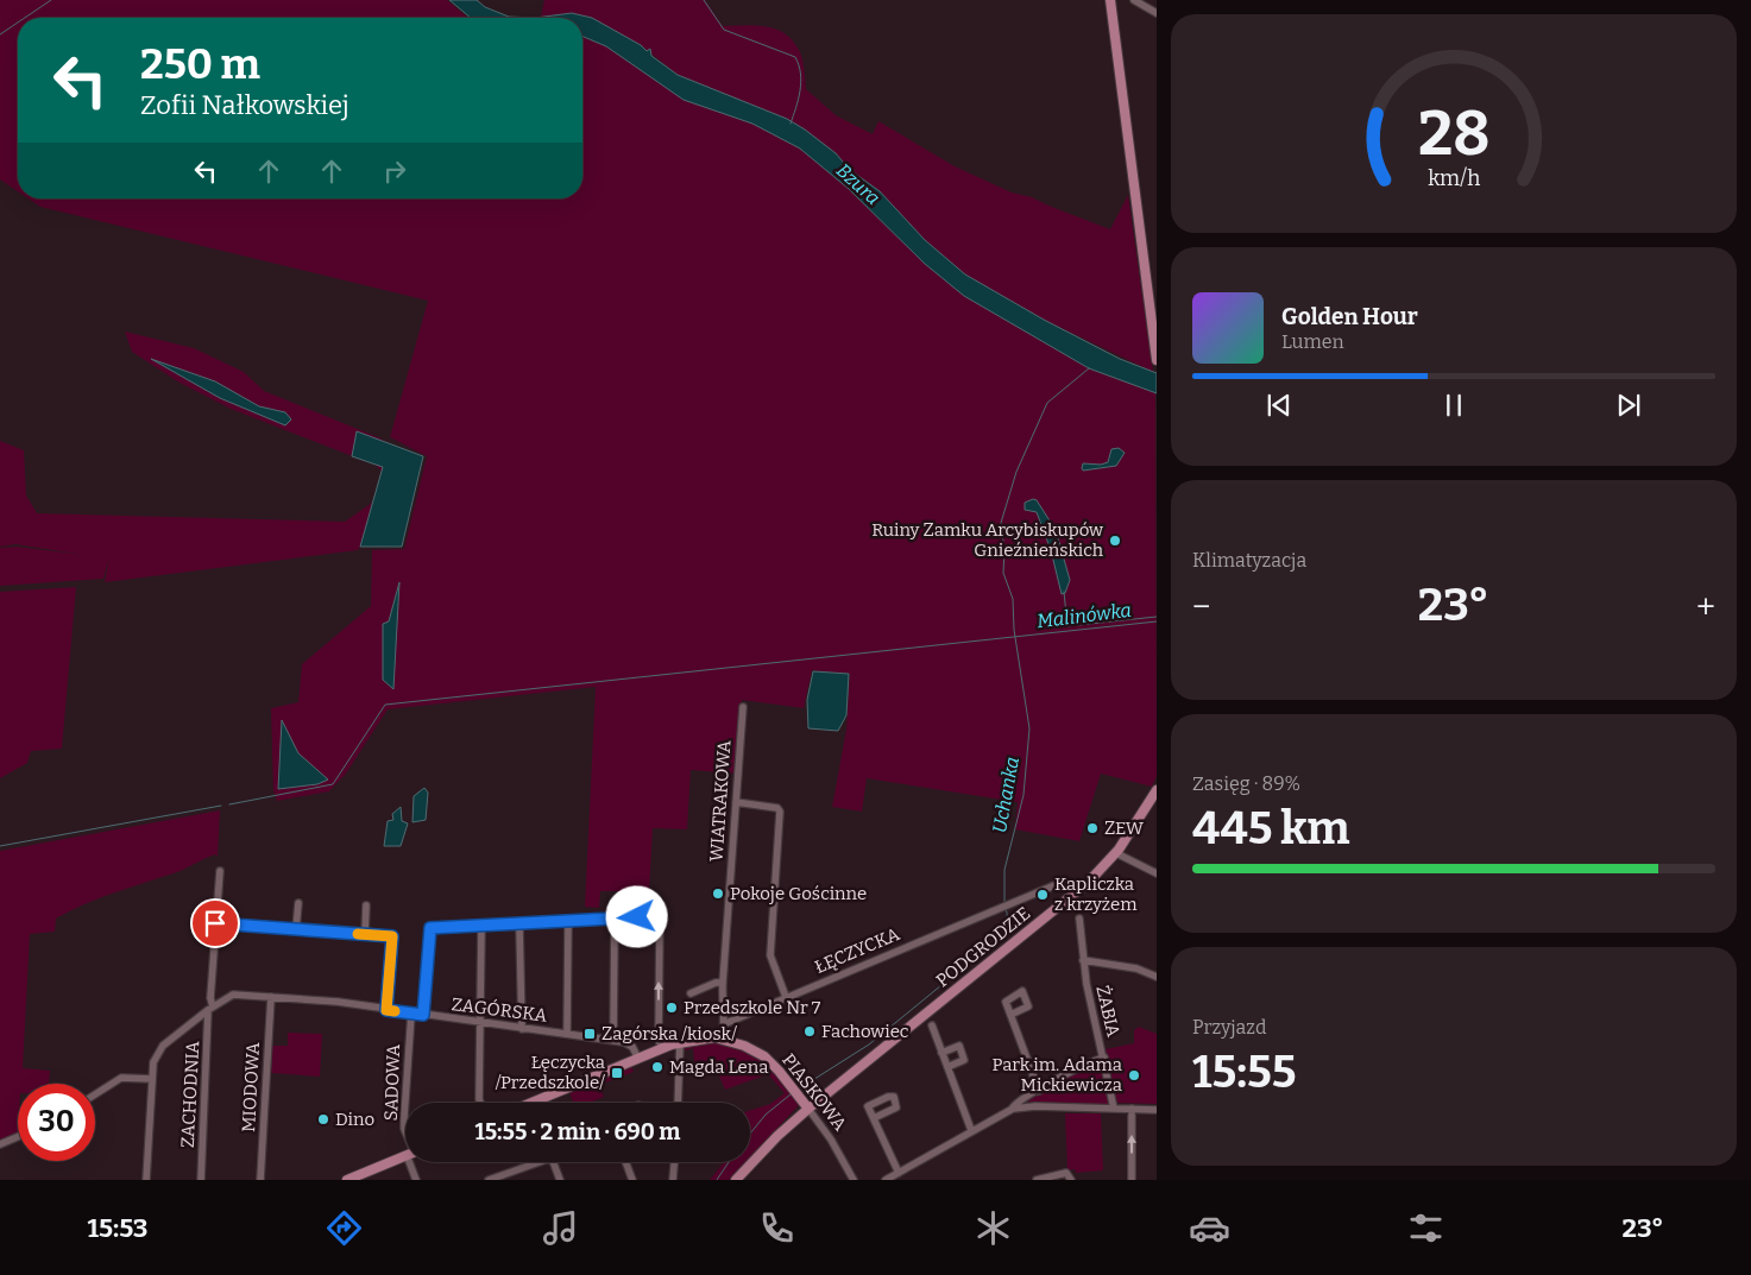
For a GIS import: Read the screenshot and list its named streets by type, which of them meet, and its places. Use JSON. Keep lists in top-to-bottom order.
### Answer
{
  "streets": {
    "main road": ["PODGRODZIE", "PIASKOWA"],
    "street": [
      "WIATRAKOWA",
      "ŁĘCZYCKA",
      "ZAGÓRSKA",
      "ŻABIA",
      "SADOWA",
      "MIODOWA",
      "ZACHODNIA"
    ]
  },
  "crossings": [
    ["WIATRAKOWA", "ŁĘCZYCKA"],
    ["WIATRAKOWA", "PIASKOWA"],
    ["PODGRODZIE", "PIASKOWA"],
    ["ZAGÓRSKA", "SADOWA"],
    ["ZAGÓRSKA", "MIODOWA"],
    ["ZAGÓRSKA", "ZACHODNIA"]
  ],
  "water": ["Bzura", "Malinówka", "Uchanka"],
  "places": {
    "other": [
      "Ruiny Zamku Arcybiskupów Gnieźnieńskich",
      "ZEW",
      "Pokoje Gościnne",
      "Kapliczka z krzyżem",
      "Przedszkole Nr 7",
      "Fachowiec",
      "Magda Lena",
      "Park im. Adama Mickiewicza",
      "Dino"
    ],
    "transit": ["Zagórska /kiosk/", "Łęczycka /Przedszkole/"]
  },
  "page": {
    "turn": ["250 m", "Zofii Nałkowskiej"],
    "song": ["Golden Hour", "Lumen"],
    "tile": [
      "Klimatyzacja",
      ["Zasięg · 89%", "445 km"],
      ["Przyjazd", "15:55"]
    ],
    "heat": ["−", "23°", "+"],
    "limit": "30",
    "trip": "15:55 · 2 min · 690 m",
    "tabs": ["15:53", "23°"],
    "gauge": ["28", "km/h"]
  }
}
